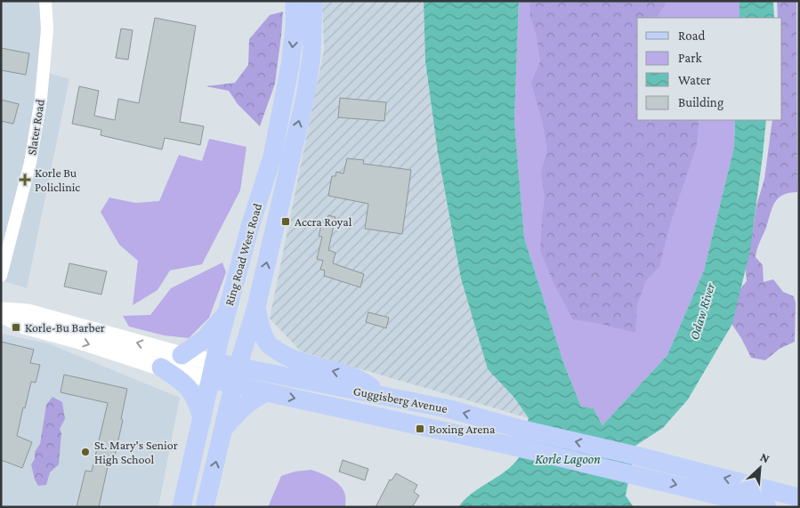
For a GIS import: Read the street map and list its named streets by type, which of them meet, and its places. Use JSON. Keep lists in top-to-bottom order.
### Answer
{
  "streets": {
    "main road": ["Ring Road West Road", "Guggisberg Avenue"],
    "street": ["Slater Road"]
  },
  "crossings": [
    ["Ring Road West Road", "Guggisberg Avenue"]
  ],
  "water": ["Odaw River", "Korle Lagoon"],
  "places": {
    "health": ["Korle Bu Policlinic"],
    "transit": ["Accra Royal", "Korle-Bu Barber", "Boxing Arena"],
    "other": ["St. Mary's Senior High School"]
  },
  "legend": [
    "Road",
    "Park",
    "Water",
    "Building"
  ],
  "north": "top right"
}
